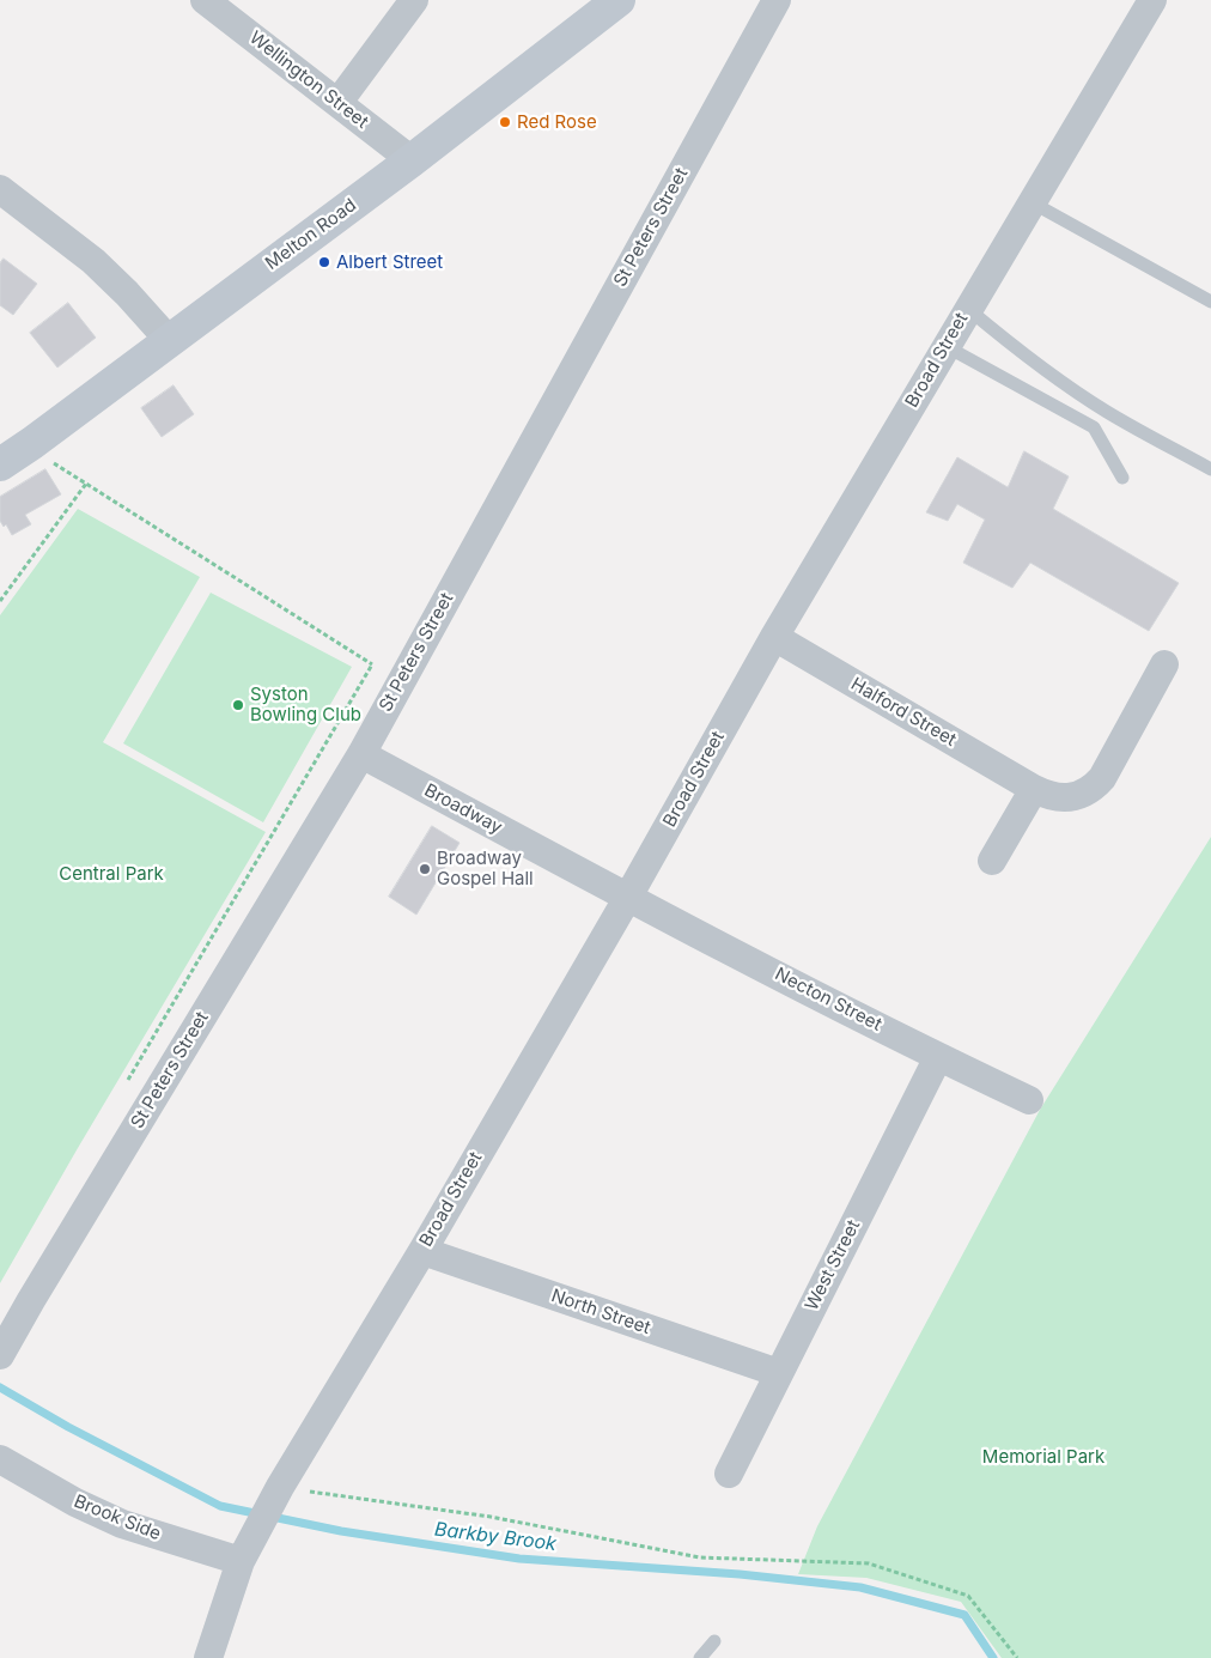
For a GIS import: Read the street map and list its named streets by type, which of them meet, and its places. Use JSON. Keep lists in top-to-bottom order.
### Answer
{
  "streets": {
    "street": [
      "Wellington Street",
      "St Peters Street",
      "Melton Road",
      "Broad Street",
      "Halford Street",
      "Broadway",
      "Necton Street",
      "West Street",
      "North Street",
      "Brook Side"
    ]
  },
  "crossings": [
    ["Wellington Street", "Melton Road"],
    ["St Peters Street", "Broadway"],
    ["Broad Street", "Halford Street"],
    ["Broad Street", "Broadway"],
    ["Broad Street", "Necton Street"],
    ["Broad Street", "North Street"],
    ["Broad Street", "Brook Side"],
    ["Broadway", "Necton Street"],
    ["Necton Street", "West Street"],
    ["West Street", "North Street"]
  ],
  "water": ["Barkby Brook"],
  "parks": ["Central Park", "Memorial Park"],
  "places": [
    "Red Rose",
    "Albert Street",
    "Syston Bowling Club",
    "Broadway Gospel Hall"
  ]
}
